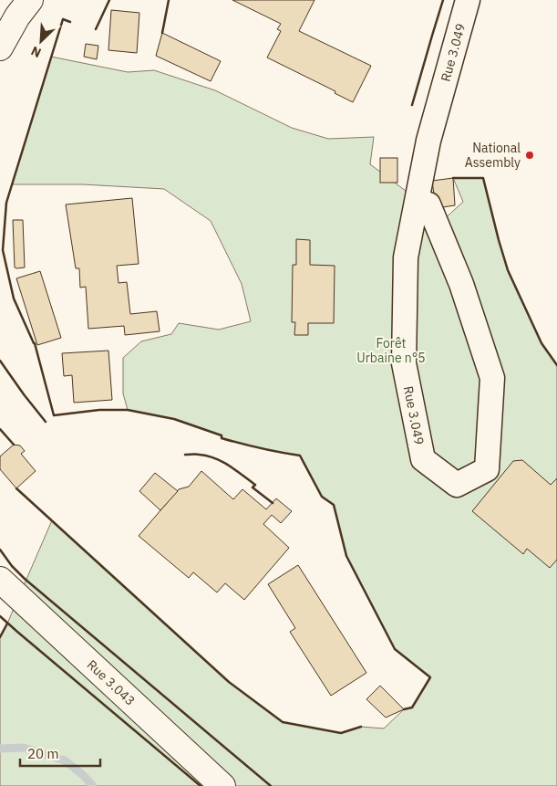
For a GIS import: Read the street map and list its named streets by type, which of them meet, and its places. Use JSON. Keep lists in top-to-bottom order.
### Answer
{
  "streets": {
    "street": ["Rue 3.049", "Rue 3.043"]
  },
  "parks": ["Forêt Urbaine n°5"],
  "places": ["National Assembly"],
  "scale_bar": "20 m",
  "north": "bottom left"
}
